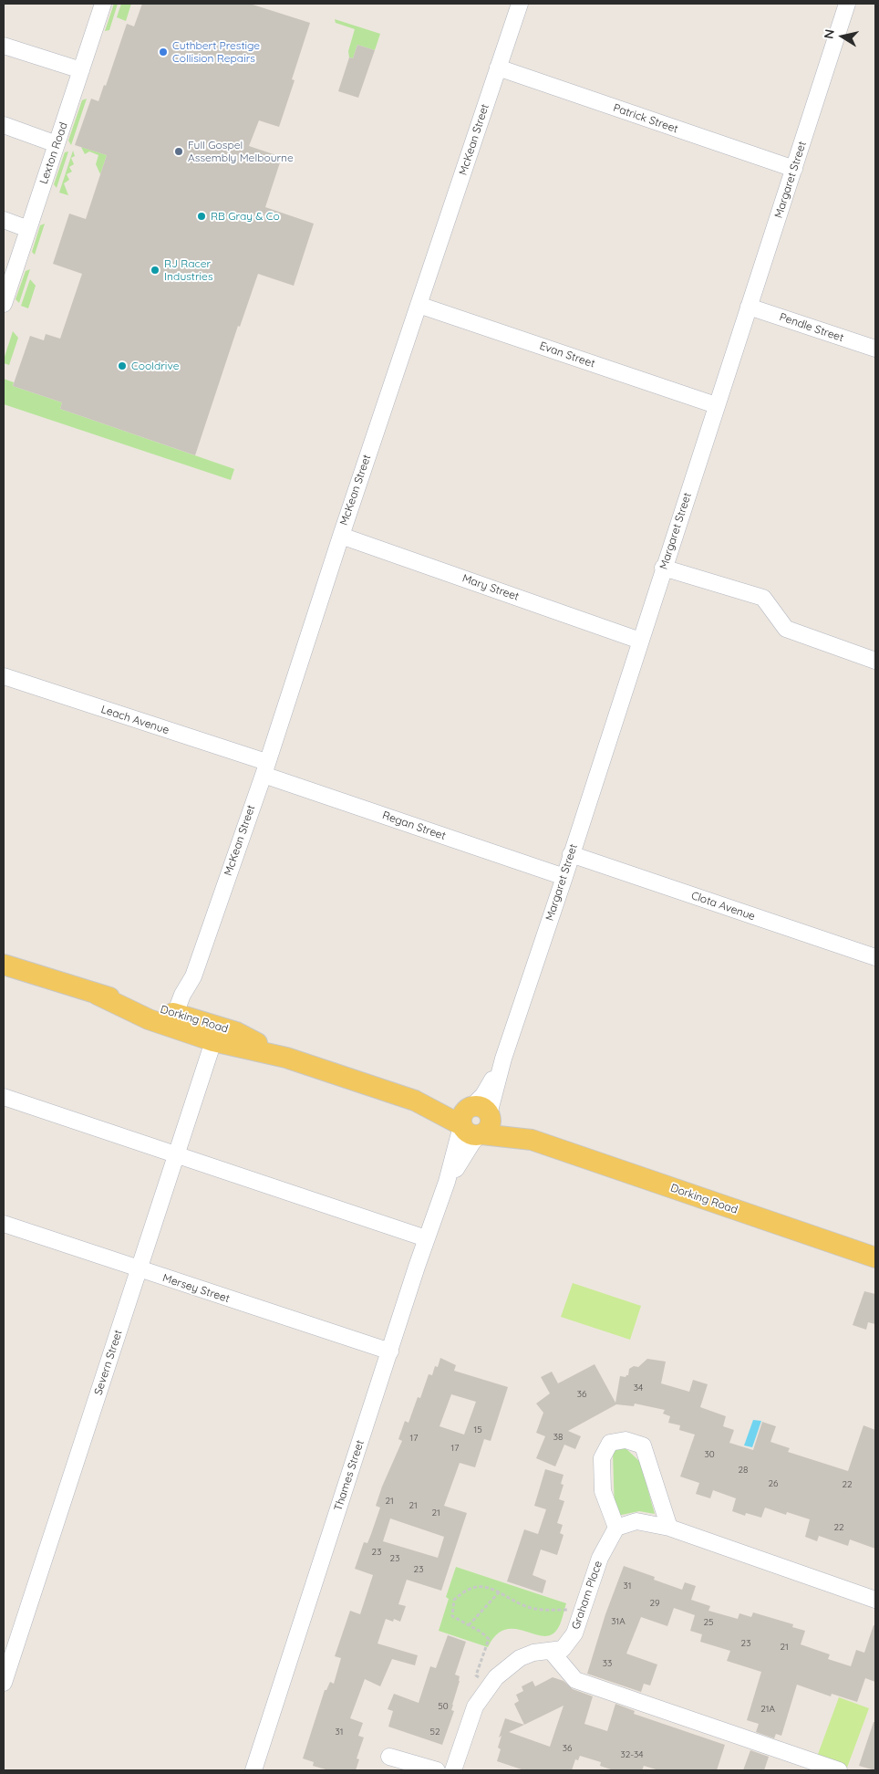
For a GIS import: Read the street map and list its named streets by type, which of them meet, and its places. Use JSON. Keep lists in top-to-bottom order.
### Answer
{
  "streets": {
    "main road": ["Dorking Road"],
    "street": [
      "Patrick Street",
      "McKean Street",
      "Lexton Road",
      "Margaret Street",
      "Pendle Street",
      "Evan Street",
      "Mary Street",
      "Leach Avenue",
      "Regan Street",
      "Clota Avenue",
      "Mersey Street",
      "Severn Street",
      "Thames Street",
      "Graham Place"
    ]
  },
  "crossings": [
    ["Patrick Street", "McKean Street"],
    ["Patrick Street", "Margaret Street"],
    ["McKean Street", "Evan Street"],
    ["McKean Street", "Mary Street"],
    ["McKean Street", "Leach Avenue"],
    ["McKean Street", "Regan Street"],
    ["McKean Street", "Dorking Road"],
    ["Margaret Street", "Pendle Street"],
    ["Margaret Street", "Evan Street"],
    ["Margaret Street", "Mary Street"],
    ["Margaret Street", "Regan Street"],
    ["Margaret Street", "Clota Avenue"],
    ["Margaret Street", "Dorking Road"],
    ["Leach Avenue", "Regan Street"],
    ["Dorking Road", "Severn Street"],
    ["Dorking Road", "Thames Street"],
    ["Mersey Street", "Severn Street"],
    ["Mersey Street", "Thames Street"]
  ],
  "places": [
    "Cuthbert Prestige Collision Repairs",
    "Full Gospel Assembly Melbourne",
    "RB Gray & Co",
    "RJ Racer Industries",
    "Cooldrive"
  ],
  "house_numbers": [
    "34",
    "36",
    "15",
    "38",
    "17",
    "17",
    "30",
    "28",
    "26",
    "22",
    "21",
    "21",
    "21",
    "22",
    "23",
    "23",
    "23",
    "31",
    "29",
    "31A",
    "25",
    "23",
    "21",
    "33",
    "50",
    "21A",
    "31",
    "52",
    "36",
    "32-34"
  ],
  "north": "left"
}
